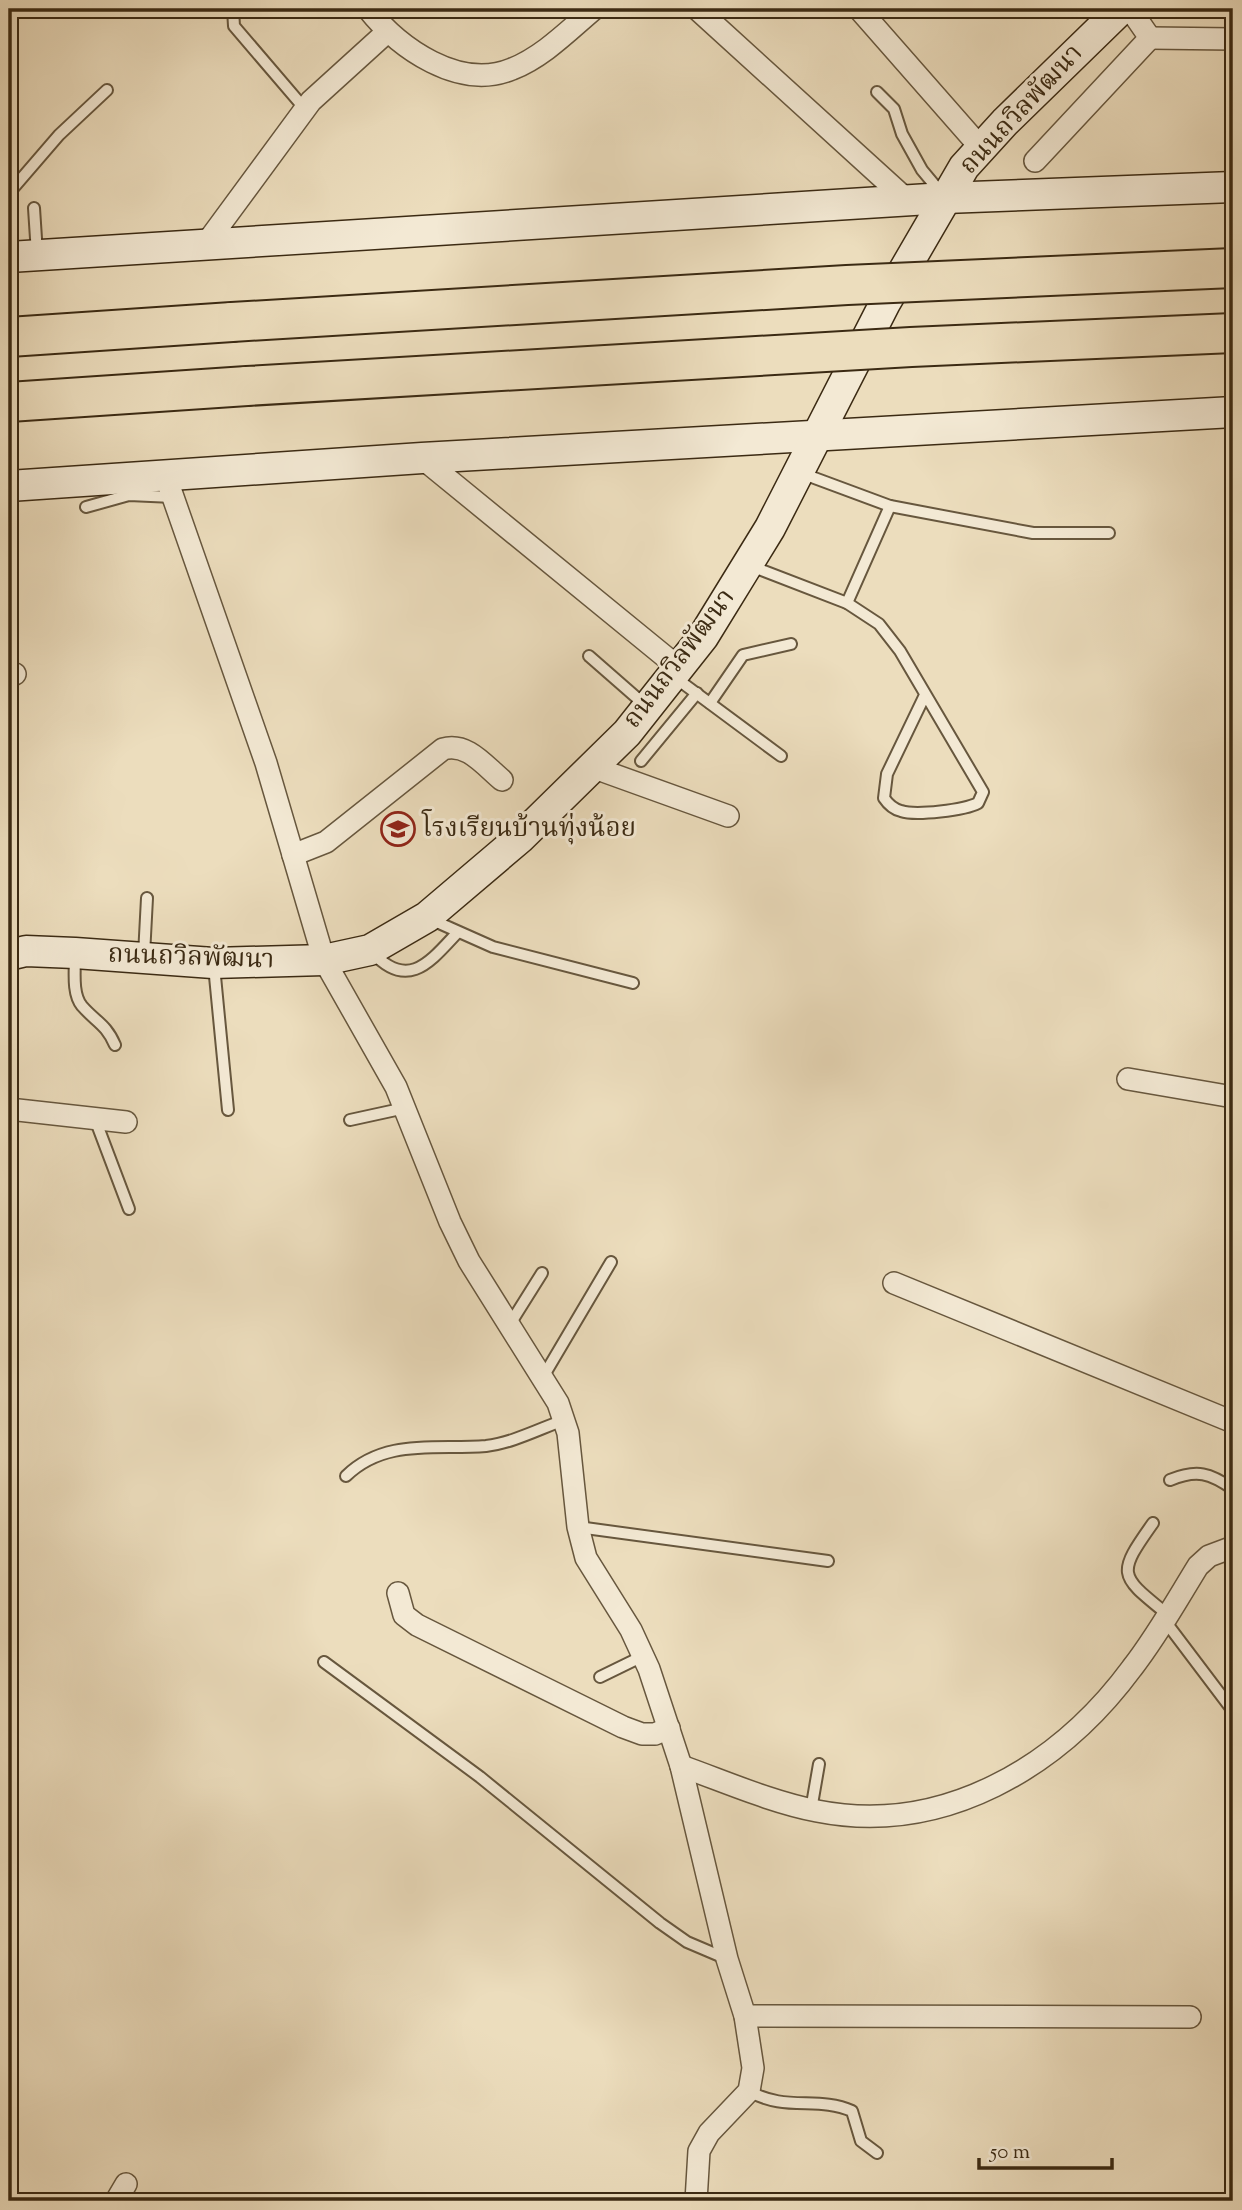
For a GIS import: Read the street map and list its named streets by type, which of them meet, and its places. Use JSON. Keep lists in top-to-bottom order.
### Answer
{
  "streets": {
    "main road": ["ถนนถวิลพัฒนา"]
  },
  "places": {
    "school or university": ["โรงเรียนบ้านทุ่งน้อย"]
  },
  "scale_bar": "50 m"
}
